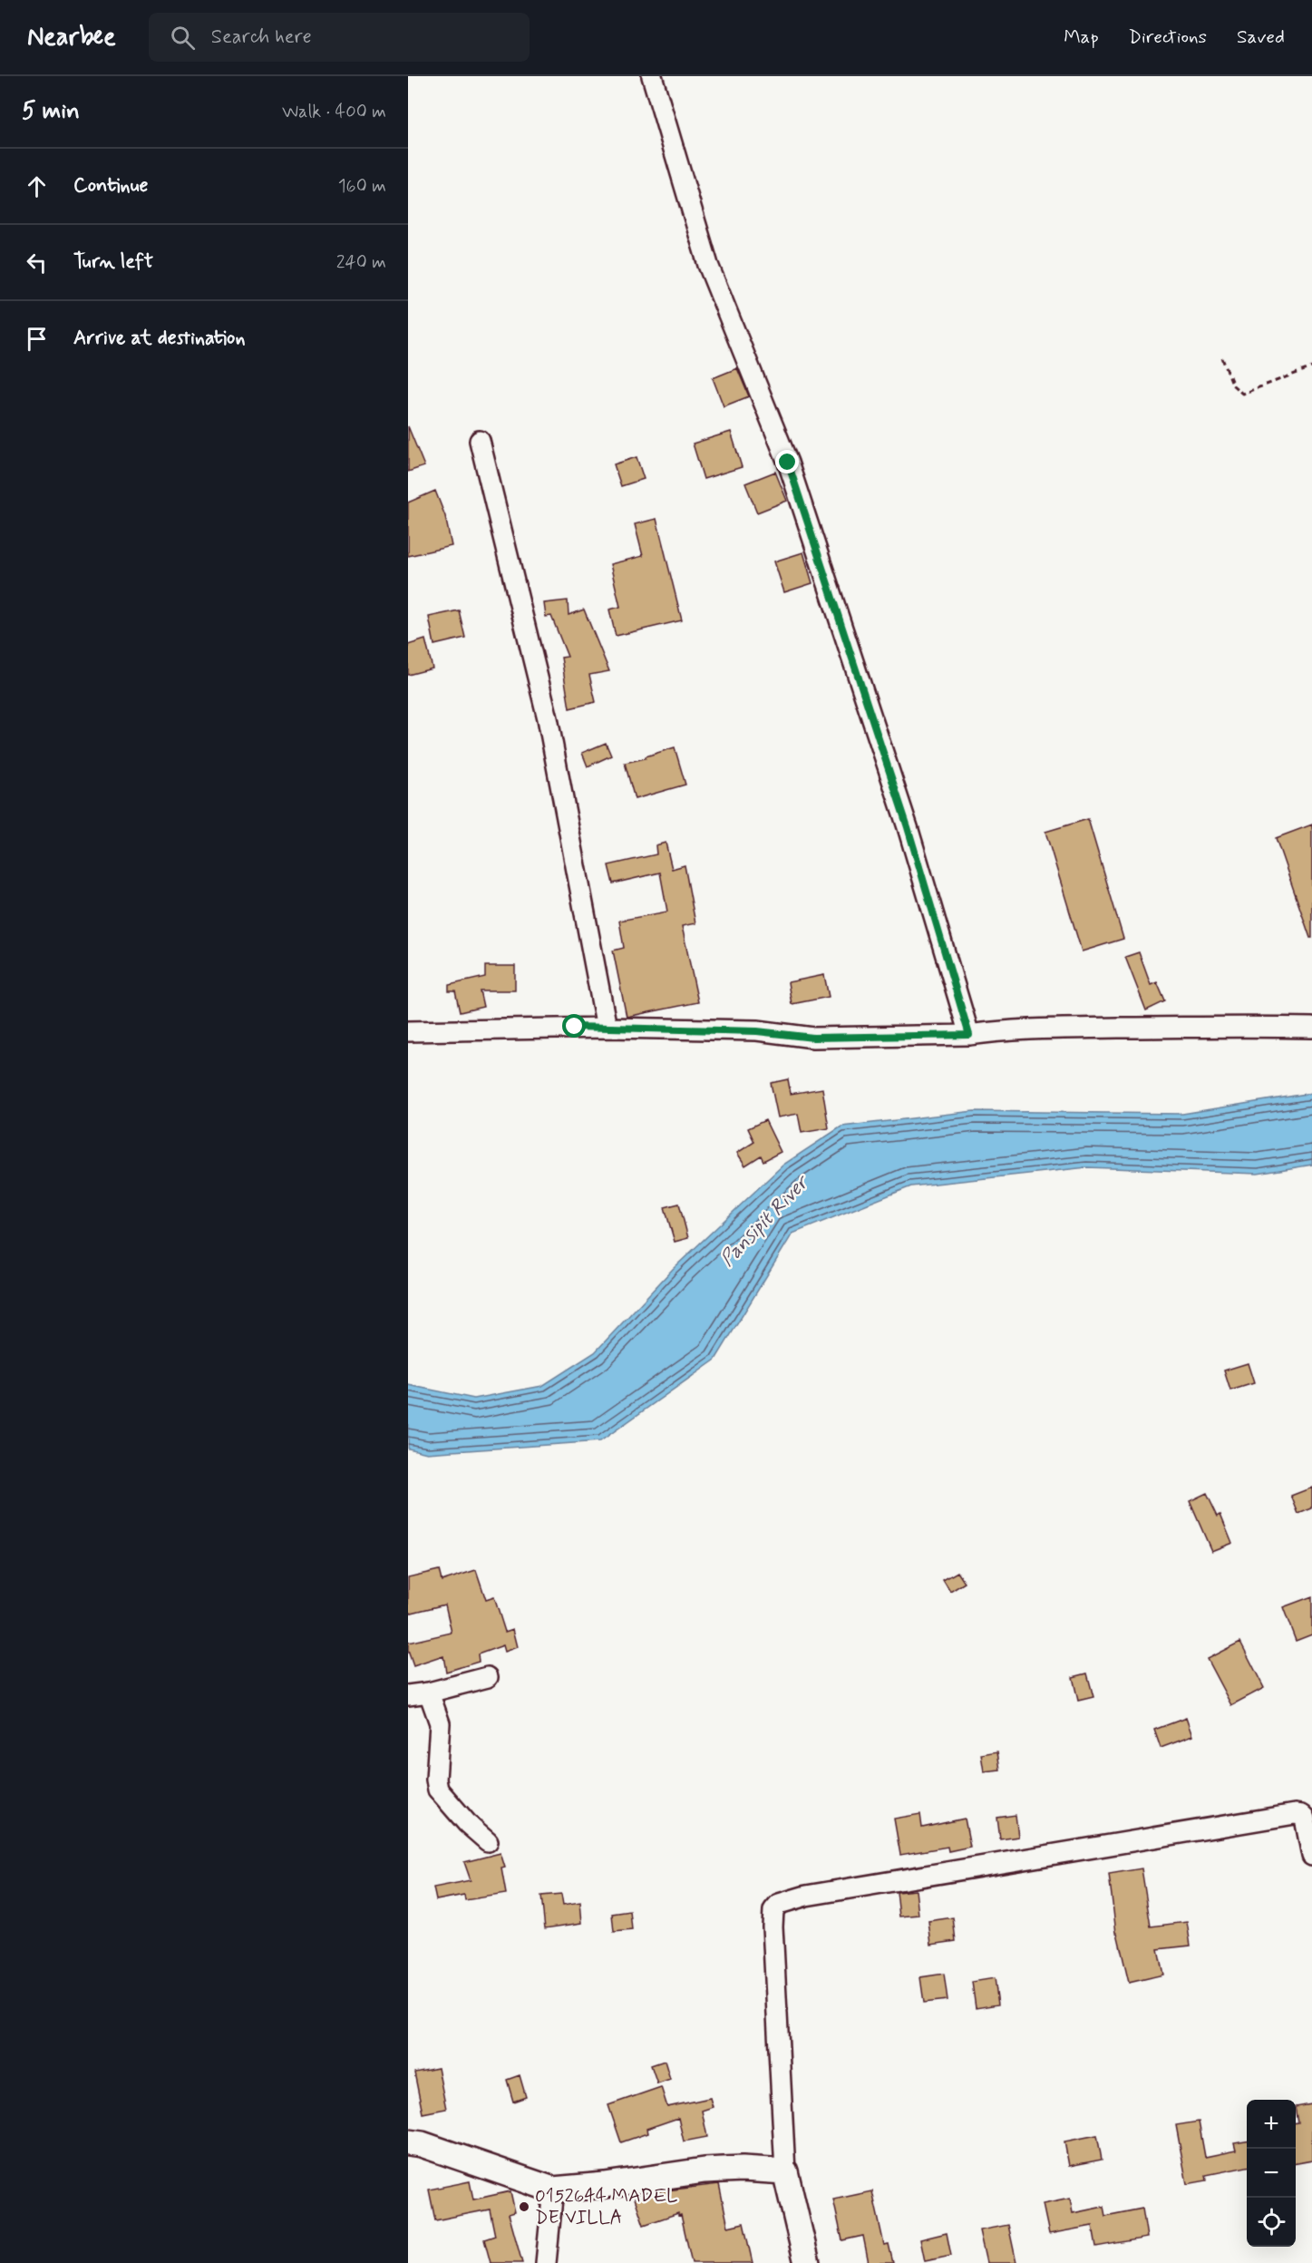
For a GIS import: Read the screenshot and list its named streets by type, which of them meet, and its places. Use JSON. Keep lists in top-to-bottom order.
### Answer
{
  "water": ["Pansipit River"],
  "places": ["0152644 MADEL DE VILLA"],
  "page": {
    "header": "Nearbee",
    "search": "Search here",
    "nav": ["Map", "Directions", "Saved"],
    "heading": ["5 min", "Walk · 400 m"],
    "list": [
      ["Continue", "160 m"],
      ["Turn left", "240 m"],
      "Arrive at destination"
    ],
    "map_buttons": ["+", "−"]
  }
}
